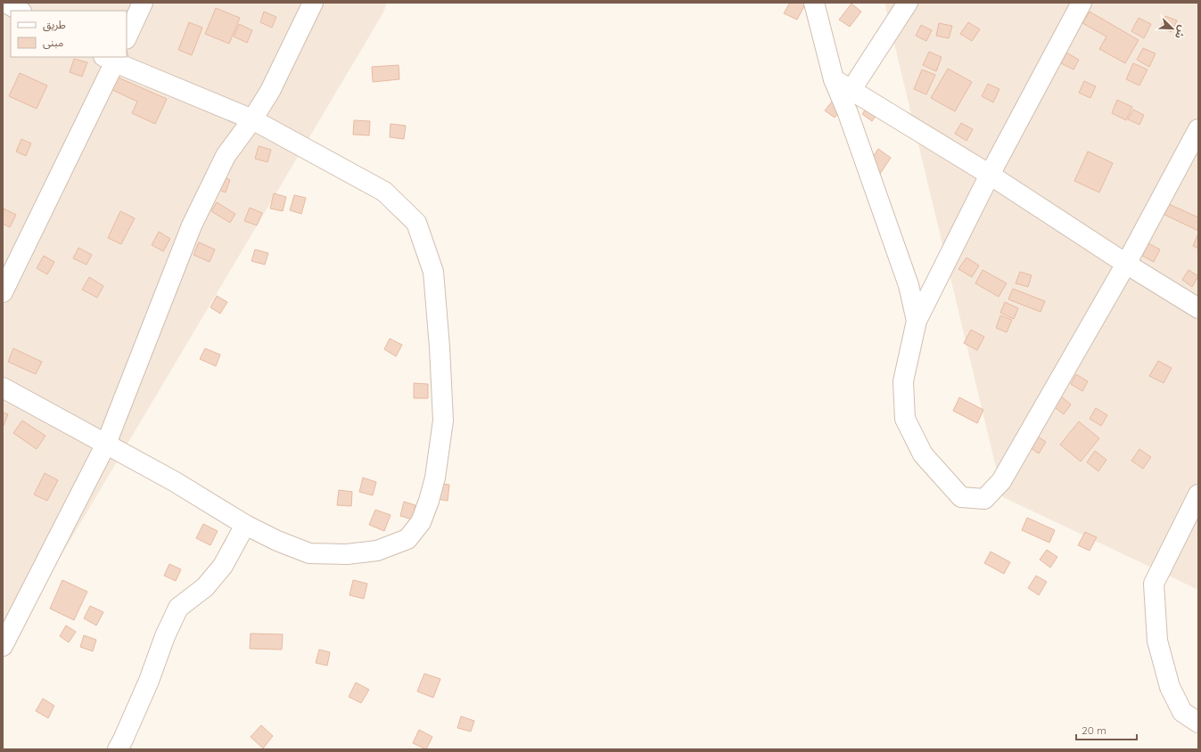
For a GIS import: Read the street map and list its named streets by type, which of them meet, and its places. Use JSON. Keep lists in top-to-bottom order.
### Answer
{
  "legend": ["طريق", "مبنى"],
  "scale_bar": "20 m",
  "north": "bottom right"
}
